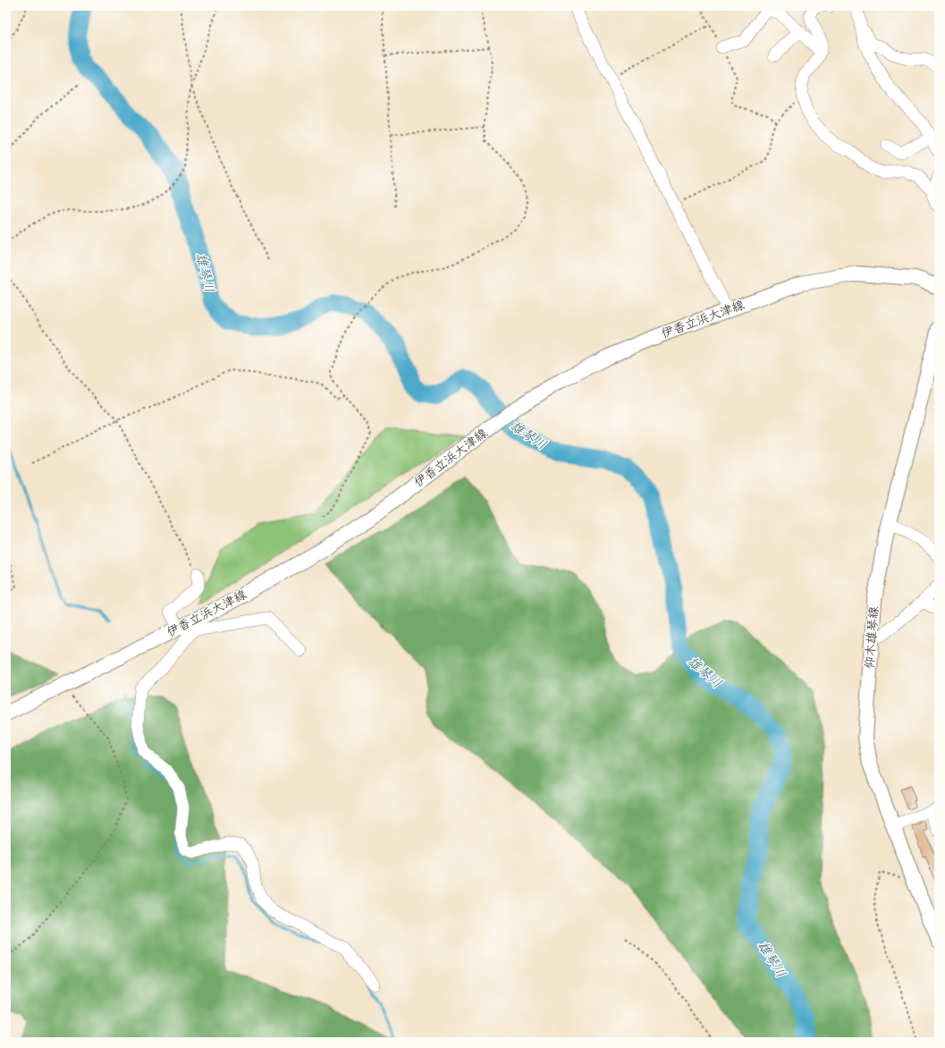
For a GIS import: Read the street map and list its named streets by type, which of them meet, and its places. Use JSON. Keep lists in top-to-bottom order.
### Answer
{
  "streets": {
    "main road": ["伊香立浜大津線", "仰木雄琴線"]
  },
  "water": ["雄琴川"]
}
